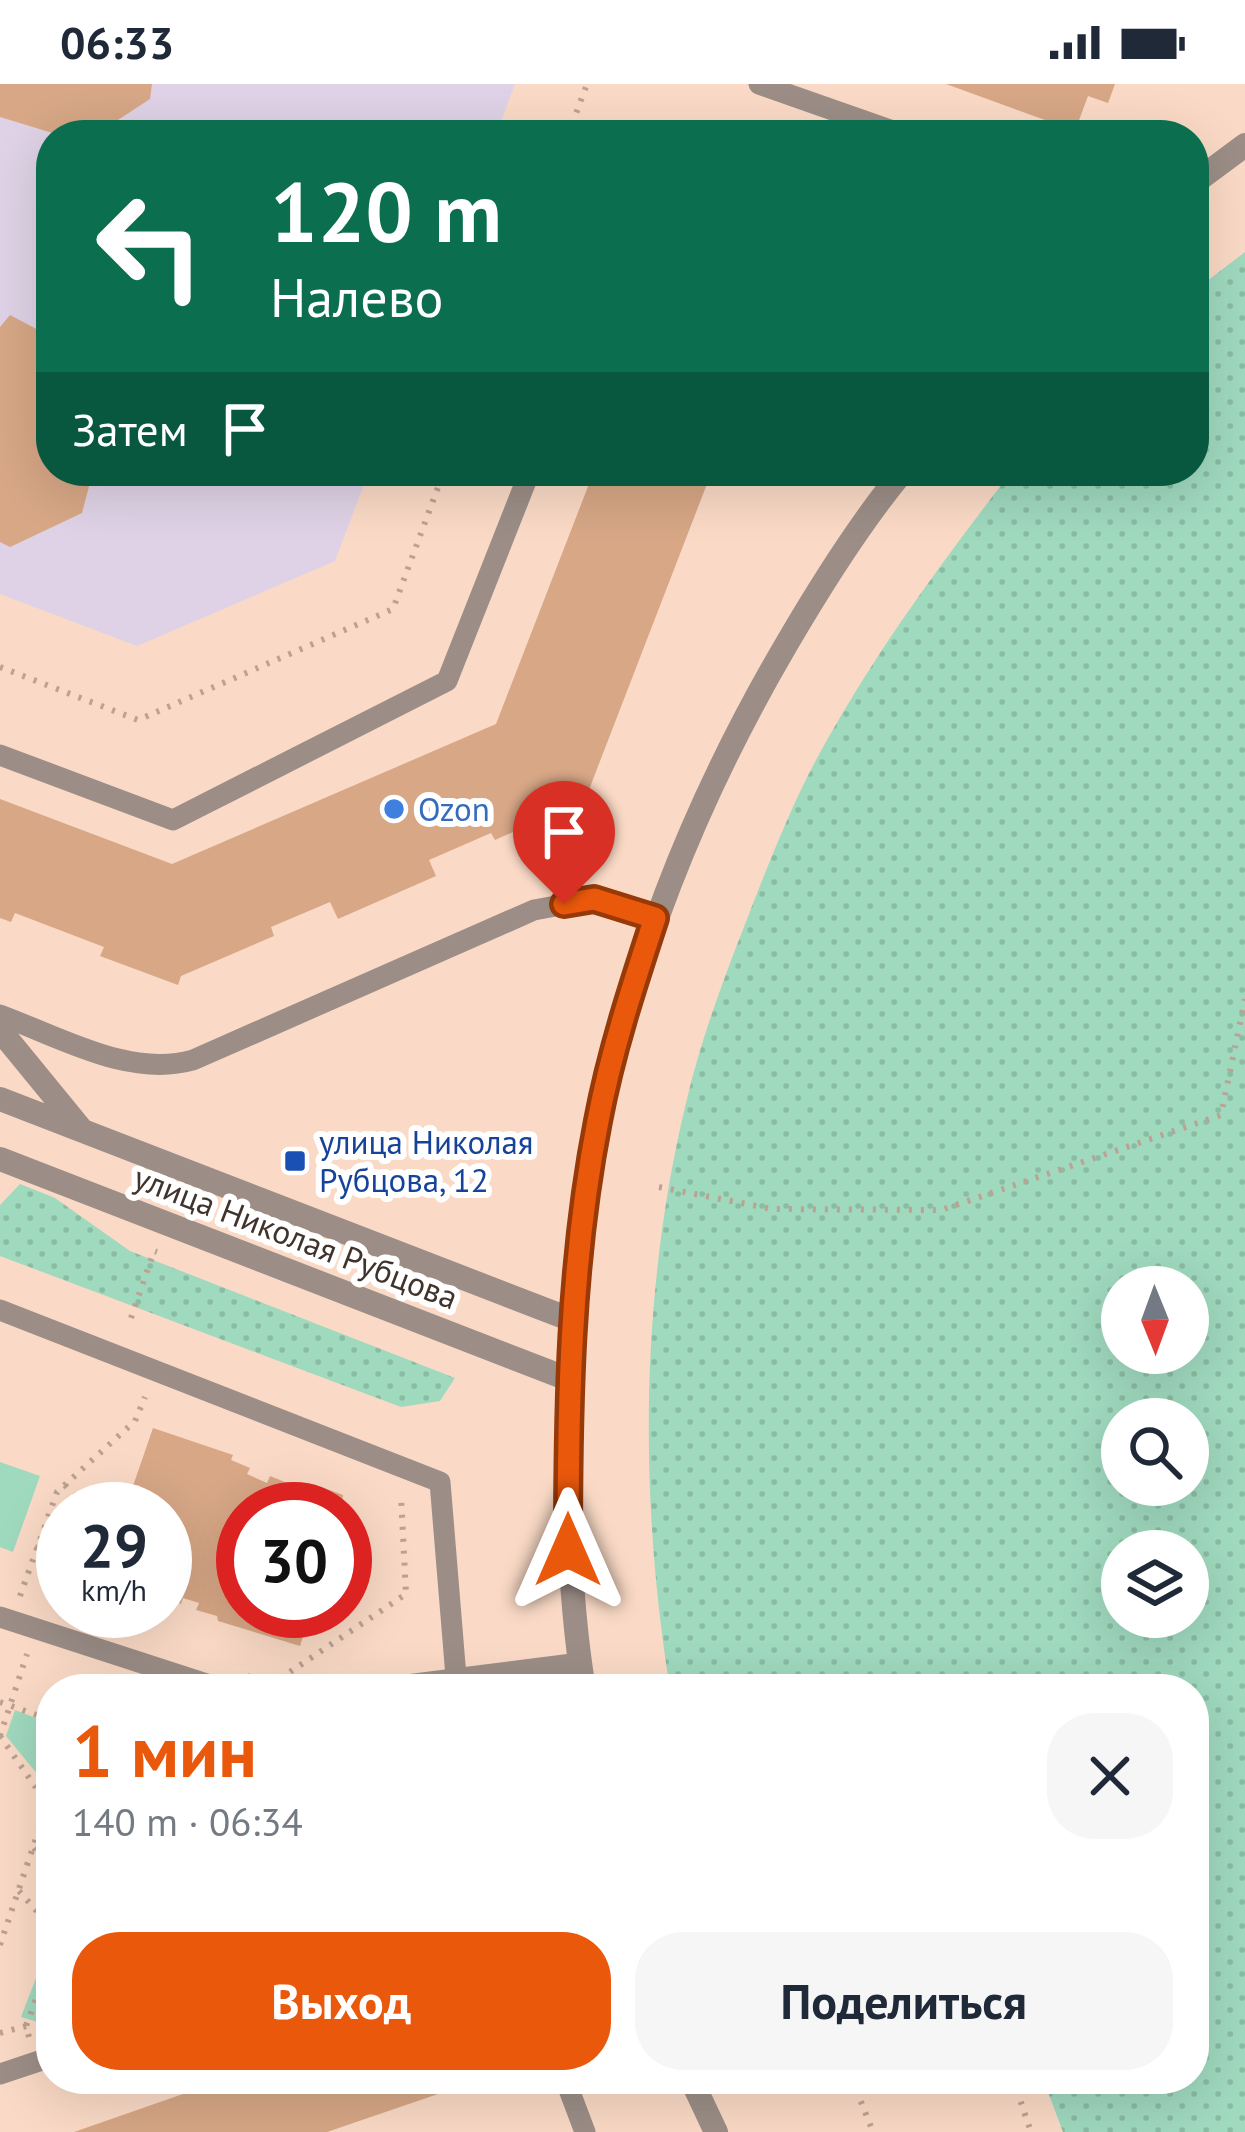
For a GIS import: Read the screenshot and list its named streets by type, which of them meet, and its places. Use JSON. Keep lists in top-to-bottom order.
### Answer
{
  "streets": {
    "street": ["улица Николая Рубцова"]
  },
  "places": {
    "other": ["Ozon"],
    "transit": ["улица Николая Рубцова, 12"]
  },
  "north": "bottom",
  "page": {
    "status": "06:33",
    "turn": ["120 m", "Налево"],
    "then": "Затем",
    "speed": "29 km/h",
    "limit": "30",
    "heading": ["1 мин", "140 m · 06:34"],
    "buttons": ["Выход", "Поделиться"]
  }
}
